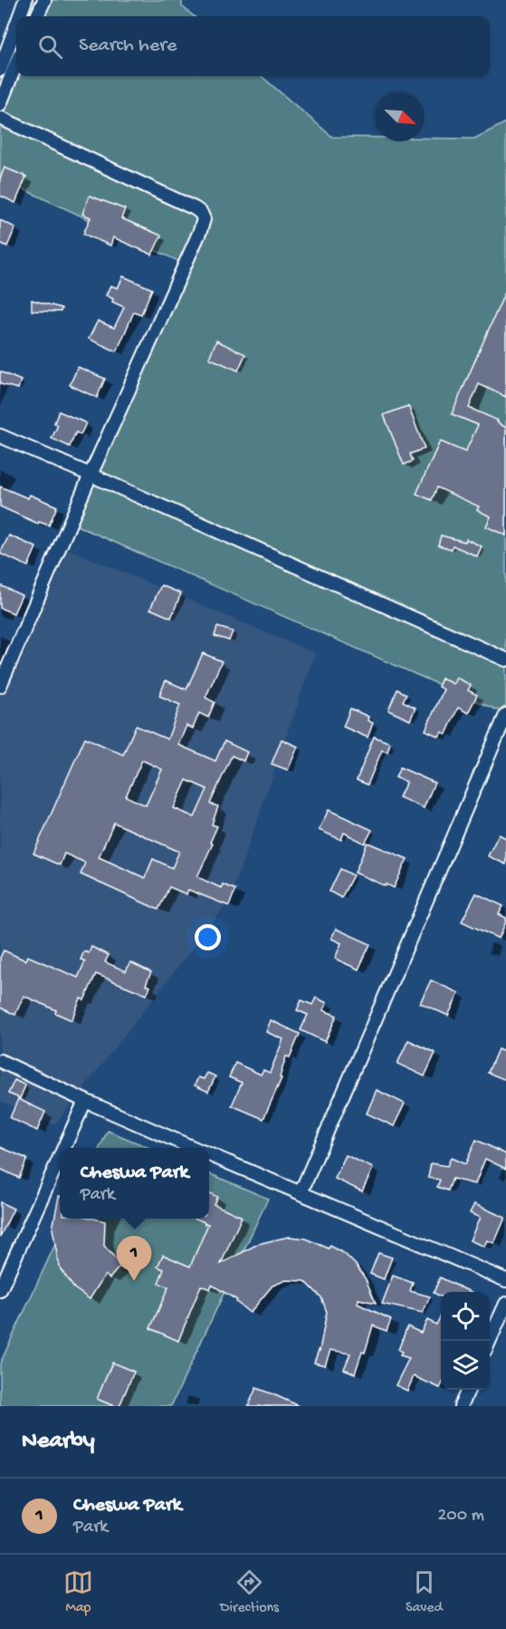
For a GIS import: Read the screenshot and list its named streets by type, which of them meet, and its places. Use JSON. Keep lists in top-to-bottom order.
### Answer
{
  "north": "bottom right",
  "page": {
    "search": "Search here",
    "popup": ["Cheswa Park", "Park"],
    "pins": "1",
    "heading": "Nearby",
    "list": [
      {
        "mark": "1",
        "name": "Cheswa Park",
        "note": "Park",
        "value": "200 m"
      }
    ],
    "nav": ["Map", "Directions", "Saved"]
  }
}
